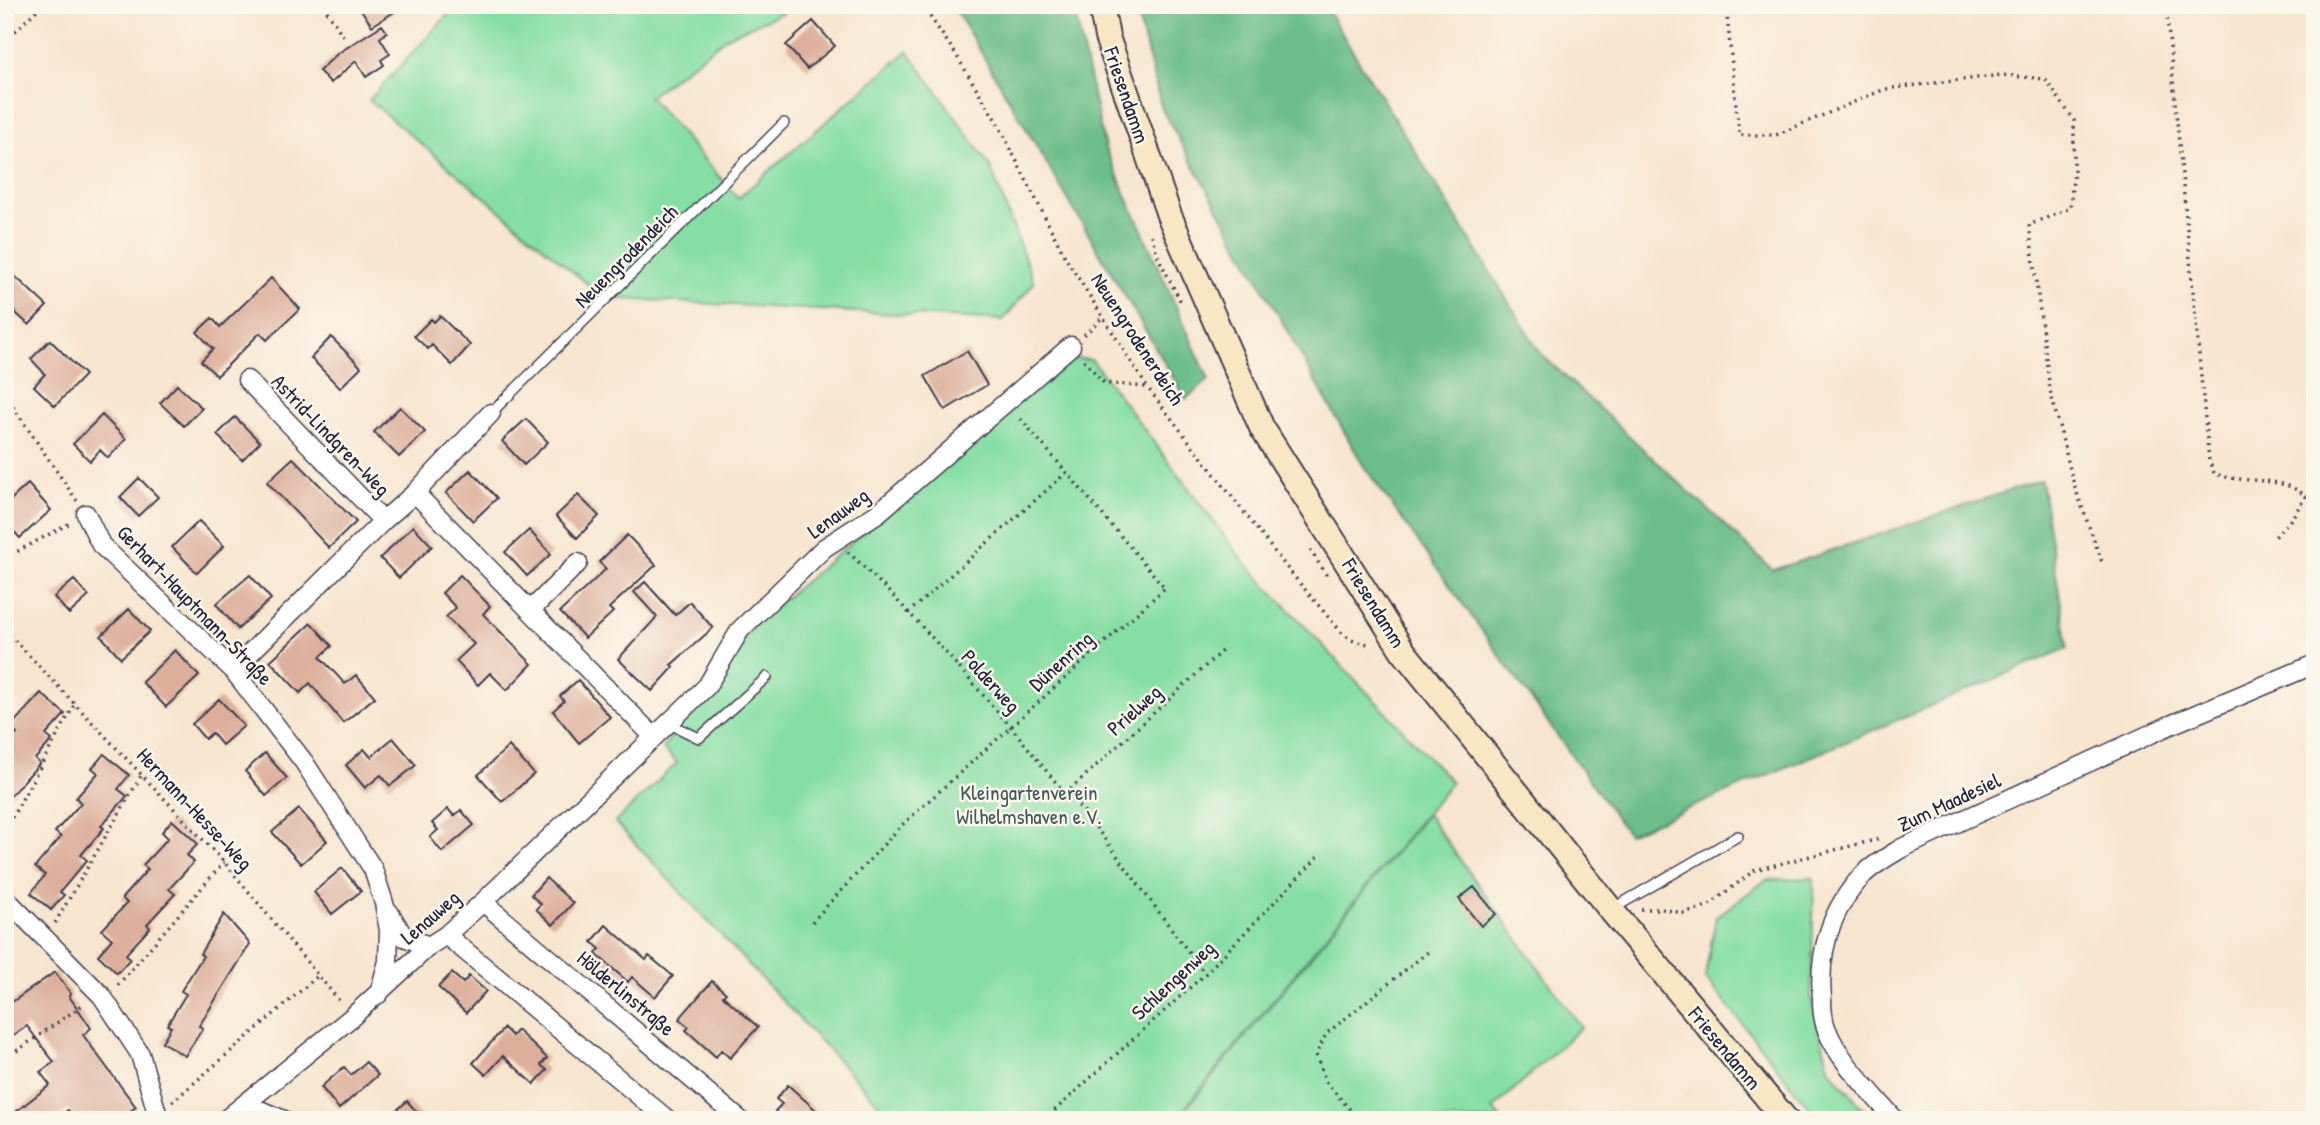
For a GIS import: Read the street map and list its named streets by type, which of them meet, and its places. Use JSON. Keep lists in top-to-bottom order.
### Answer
{
  "streets": {
    "main road": ["Friesendamm"],
    "street": [
      "Astrid-Lindgren-Weg",
      "Lenauweg",
      "Gerhart-Hauptmann-Straße",
      "Zum Maadesiel",
      "Hölderlinstraße"
    ],
    "lane": ["Neuengrodendeich"],
    "path": [
      "Neuengrodenerdeich",
      "Dünenring",
      "Polderweg",
      "Prielweg",
      "Hermann-Hesse-Weg",
      "Schlengenweg"
    ]
  },
  "crossings": [
    ["Neuengrodendeich", "Astrid-Lindgren-Weg"],
    ["Astrid-Lindgren-Weg", "Gerhart-Hauptmann-Straße"],
    ["Lenauweg", "Gerhart-Hauptmann-Straße"],
    ["Lenauweg", "Hermann-Hesse-Weg"],
    ["Lenauweg", "Hölderlinstraße"],
    ["Dünenring", "Polderweg"],
    ["Polderweg", "Prielweg"],
    ["Polderweg", "Schlengenweg"]
  ],
  "parks": ["Kleingartenverein Wilhelmshaven e.V."]
}
